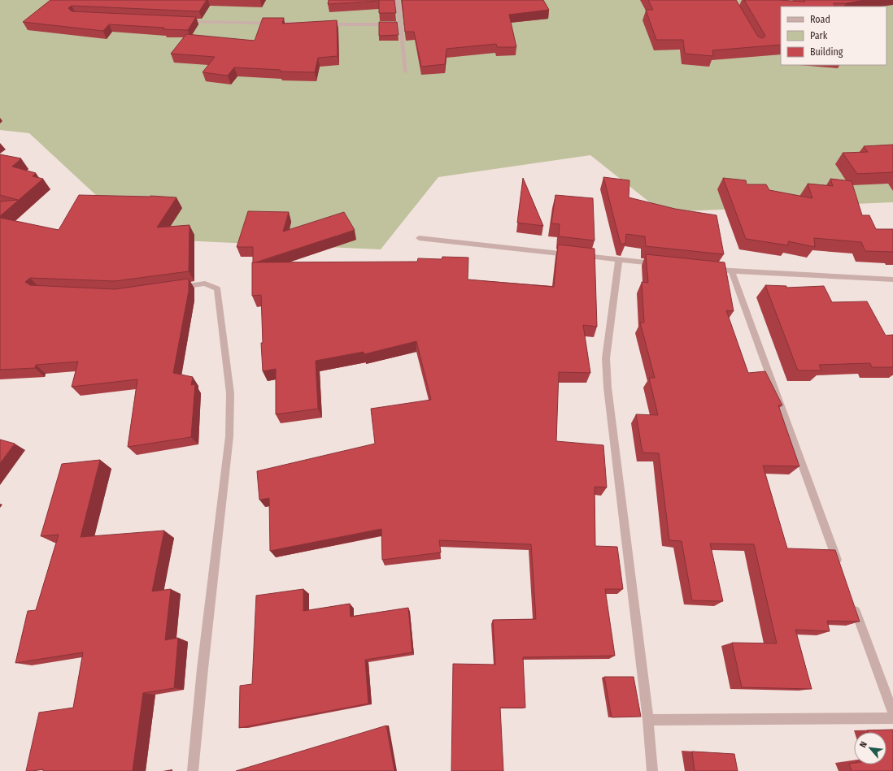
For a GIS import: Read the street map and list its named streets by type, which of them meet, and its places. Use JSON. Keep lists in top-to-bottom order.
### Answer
{
  "legend": ["Road", "Park", "Building"],
  "north": "top left"
}
